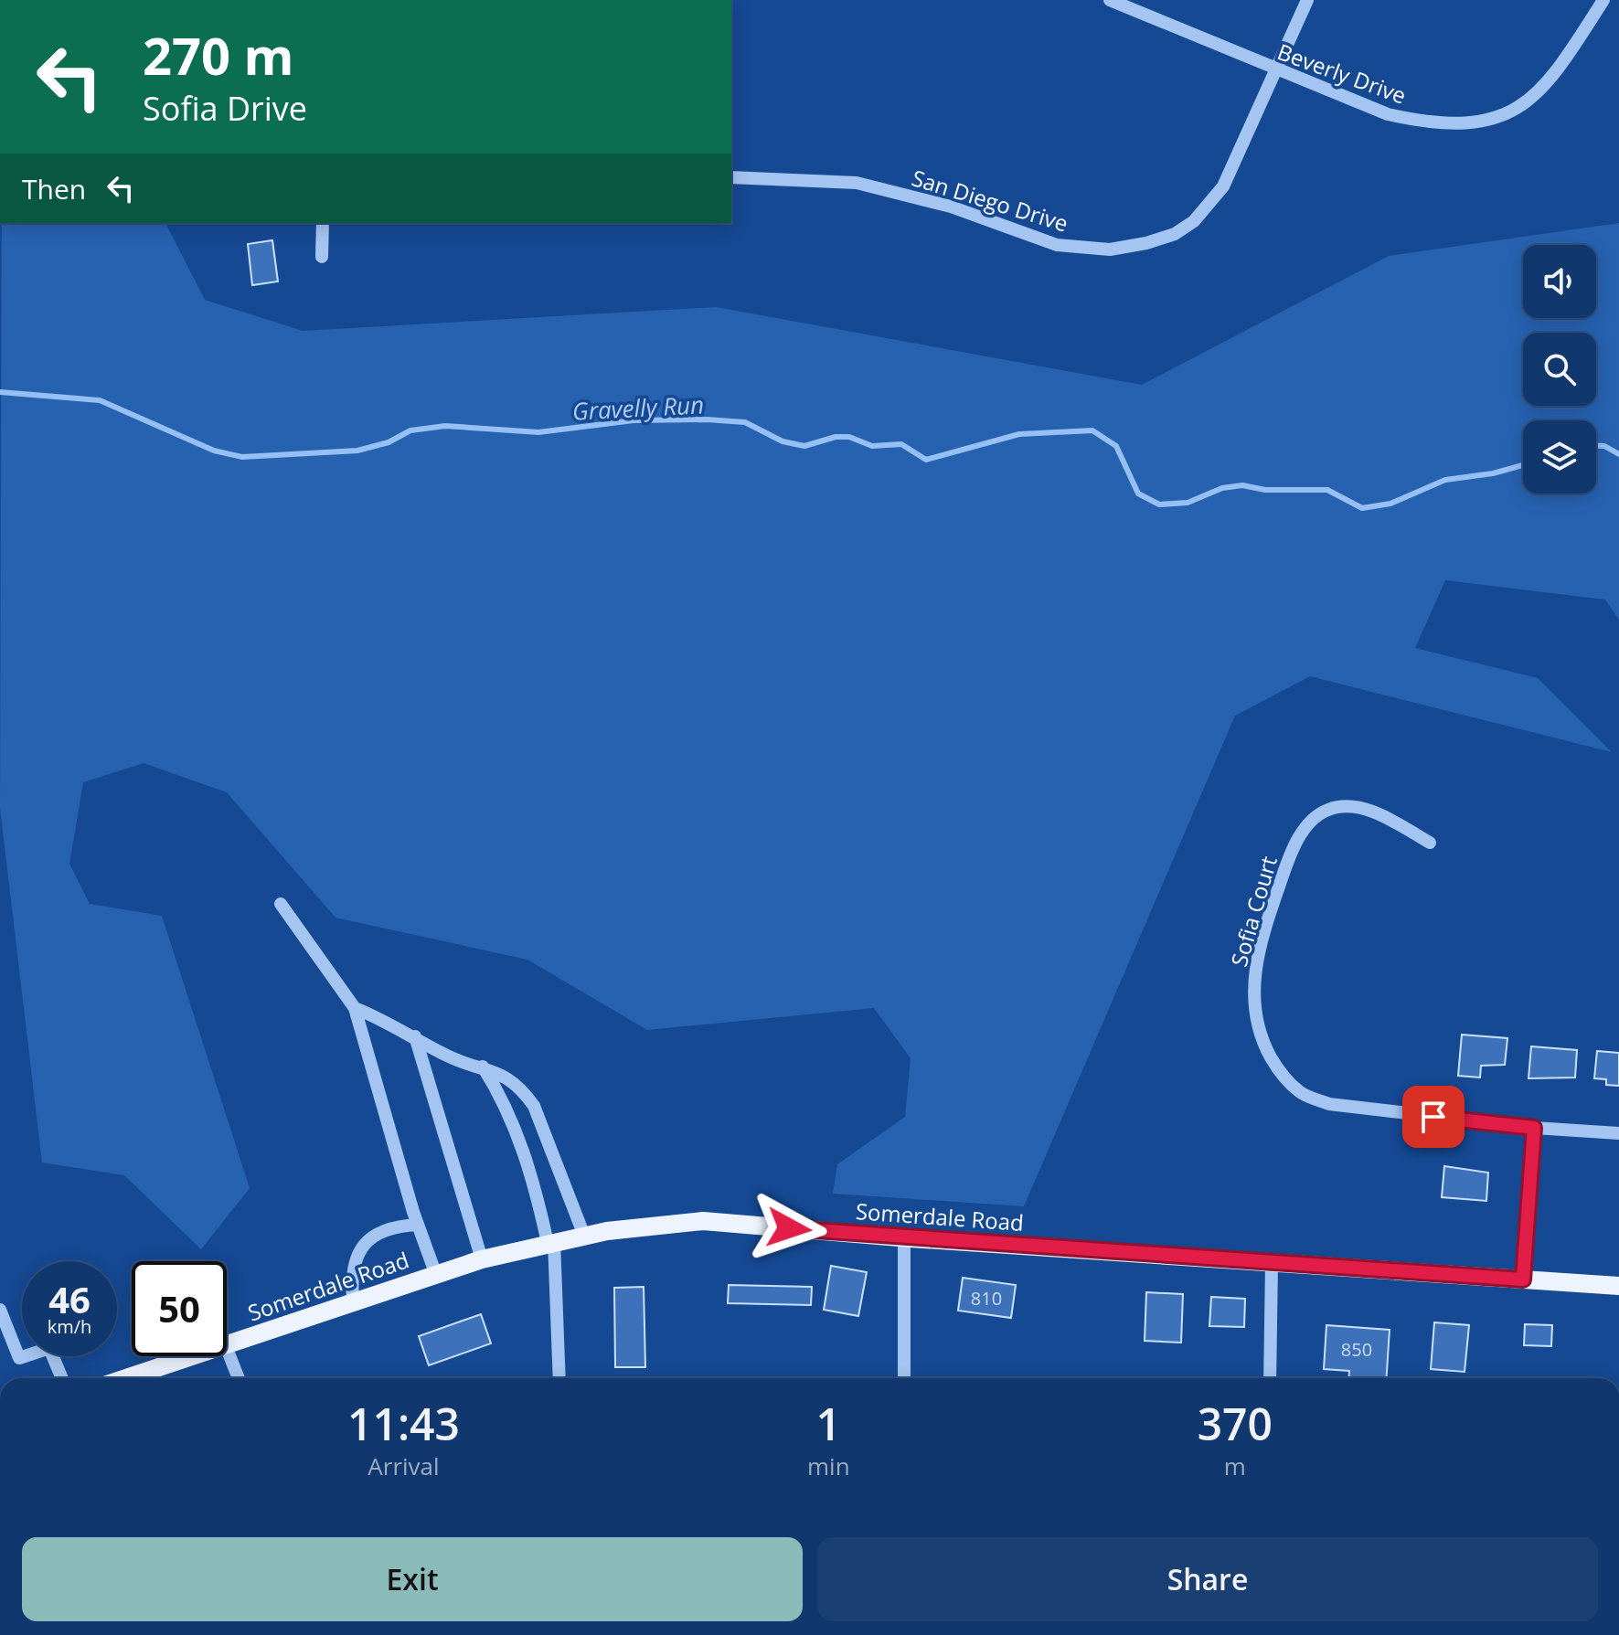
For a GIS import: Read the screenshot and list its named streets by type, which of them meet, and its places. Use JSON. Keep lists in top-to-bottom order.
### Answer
{
  "streets": {
    "main road": ["Somerdale Road"],
    "street": ["Beverly Drive", "San Diego Drive", "Sofia Court"]
  },
  "crossings": [
    ["Beverly Drive", "San Diego Drive"]
  ],
  "water": ["Gravelly Run"],
  "house_numbers": ["810", "850"],
  "page": {
    "turn": ["270 m", "Sofia Drive"],
    "then": "Then",
    "speed": "46 km/h",
    "limit": "50",
    "eta": [
      "11:43",
      "Arrival",
      "1",
      "min",
      "370",
      "m"
    ],
    "buttons": ["Exit", "Share"]
  }
}
